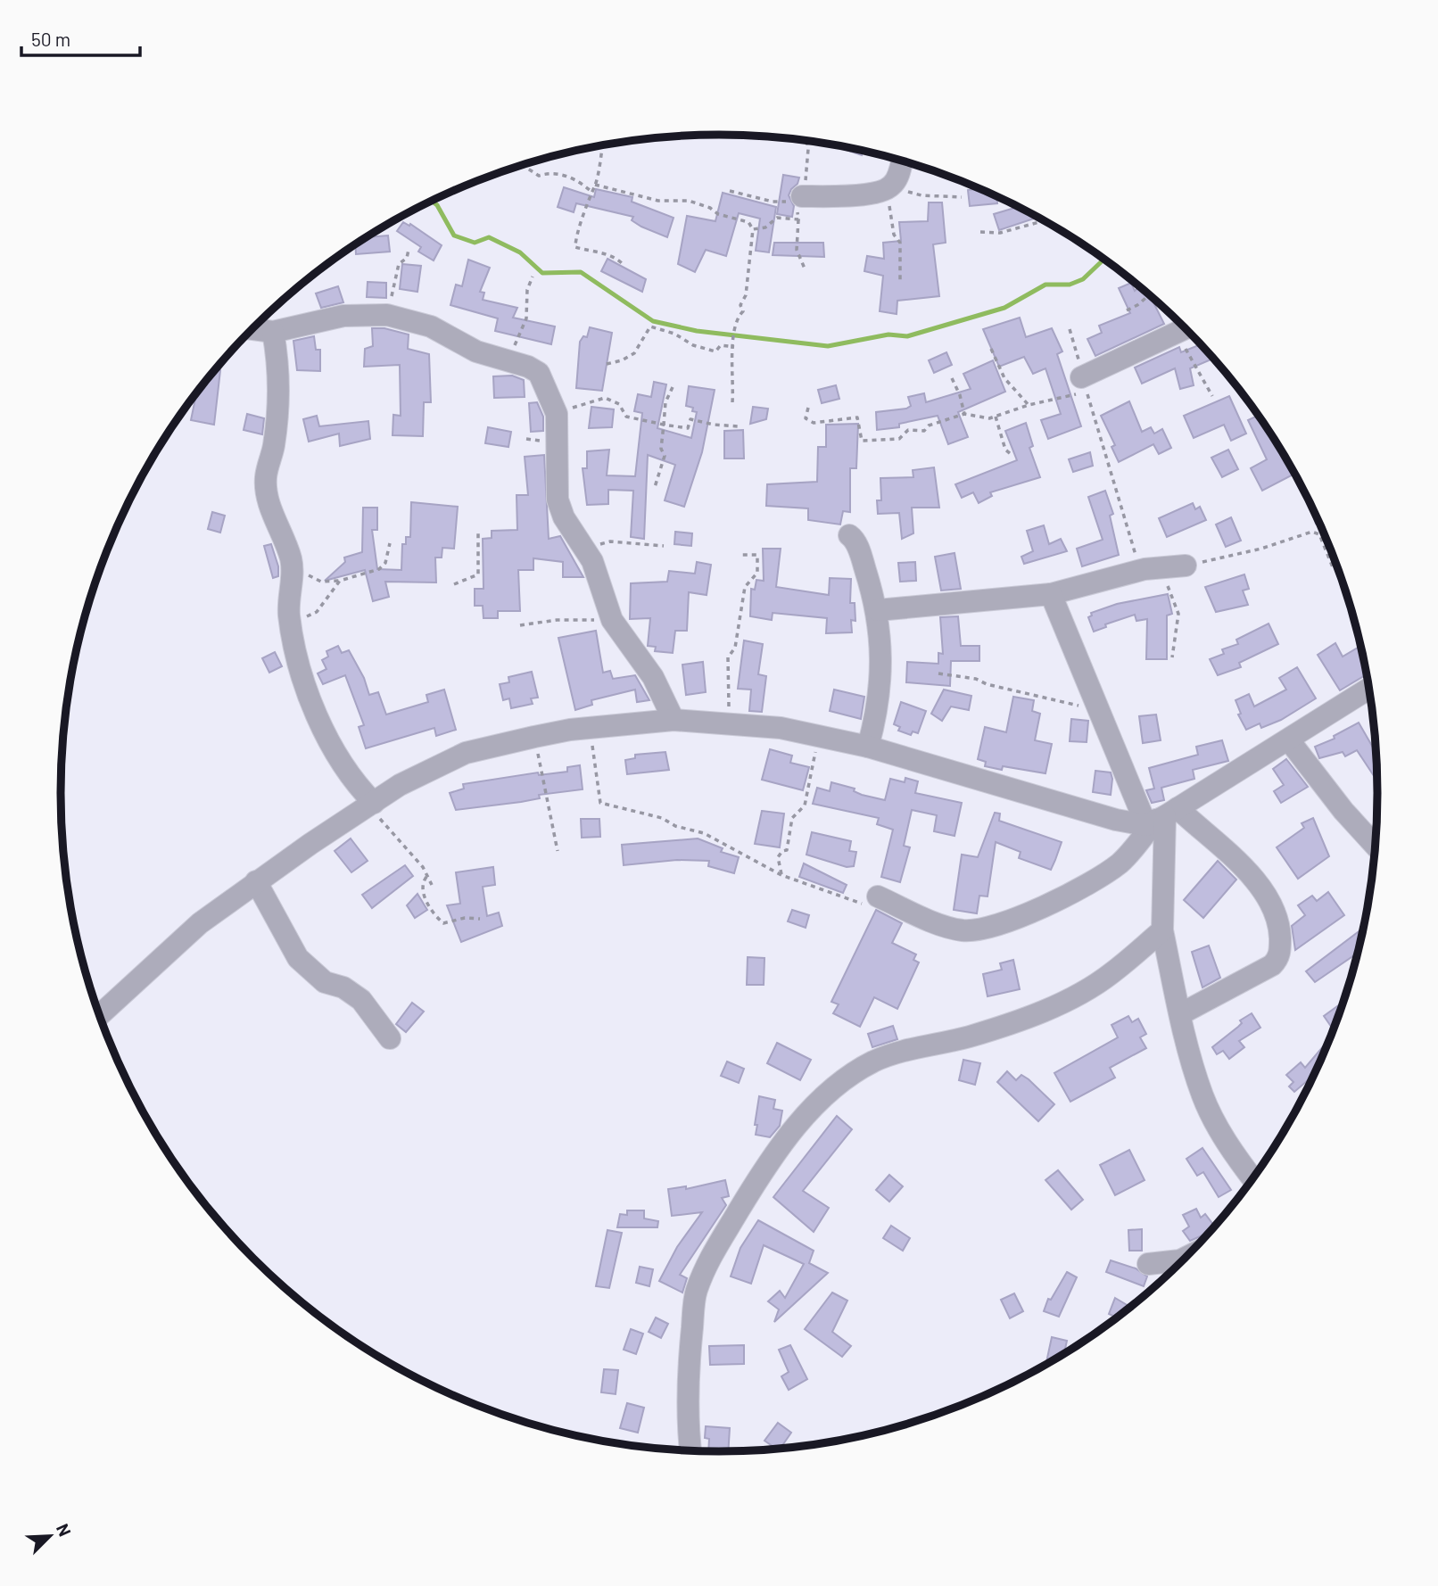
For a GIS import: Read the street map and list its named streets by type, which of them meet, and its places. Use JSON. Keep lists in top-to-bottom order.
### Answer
{
  "scale_bar": "50 m",
  "north": "top right"
}
